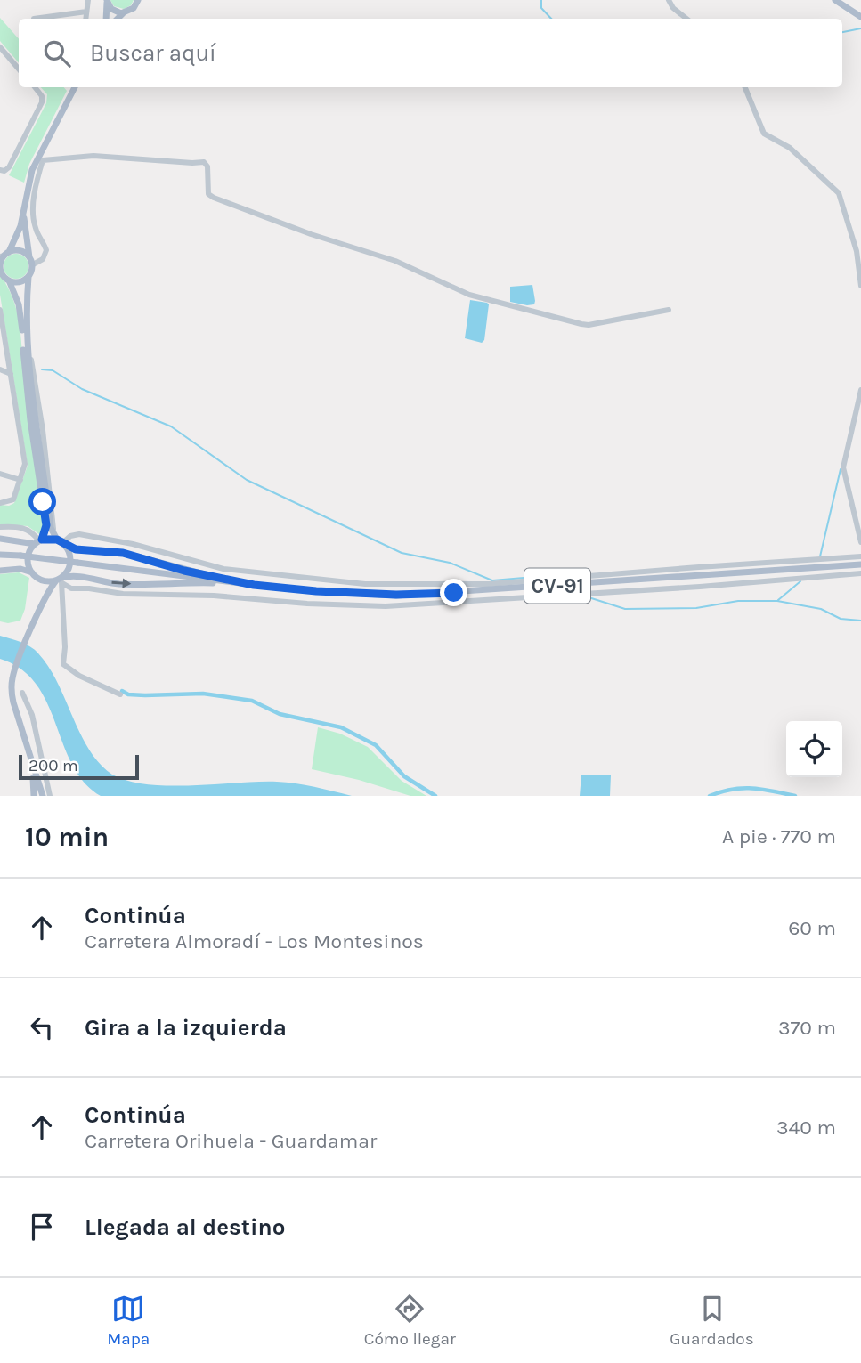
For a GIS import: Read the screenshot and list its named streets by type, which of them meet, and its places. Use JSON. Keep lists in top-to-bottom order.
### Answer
{
  "streets": {
    "main road": ["CV-91"]
  },
  "scale_bar": "200 m",
  "page": {
    "search": "Buscar aquí",
    "scale": "200 m",
    "heading": ["10 min", "A pie · 770 m"],
    "list": [
      ["Continúa", "Carretera Almoradí - Los Montesinos", "60 m"],
      ["Gira a la izquierda", "370 m"],
      ["Continúa", "Carretera Orihuela - Guardamar", "340 m"],
      "Llegada al destino"
    ],
    "nav": ["Mapa", "Cómo llegar", "Guardados"]
  }
}
